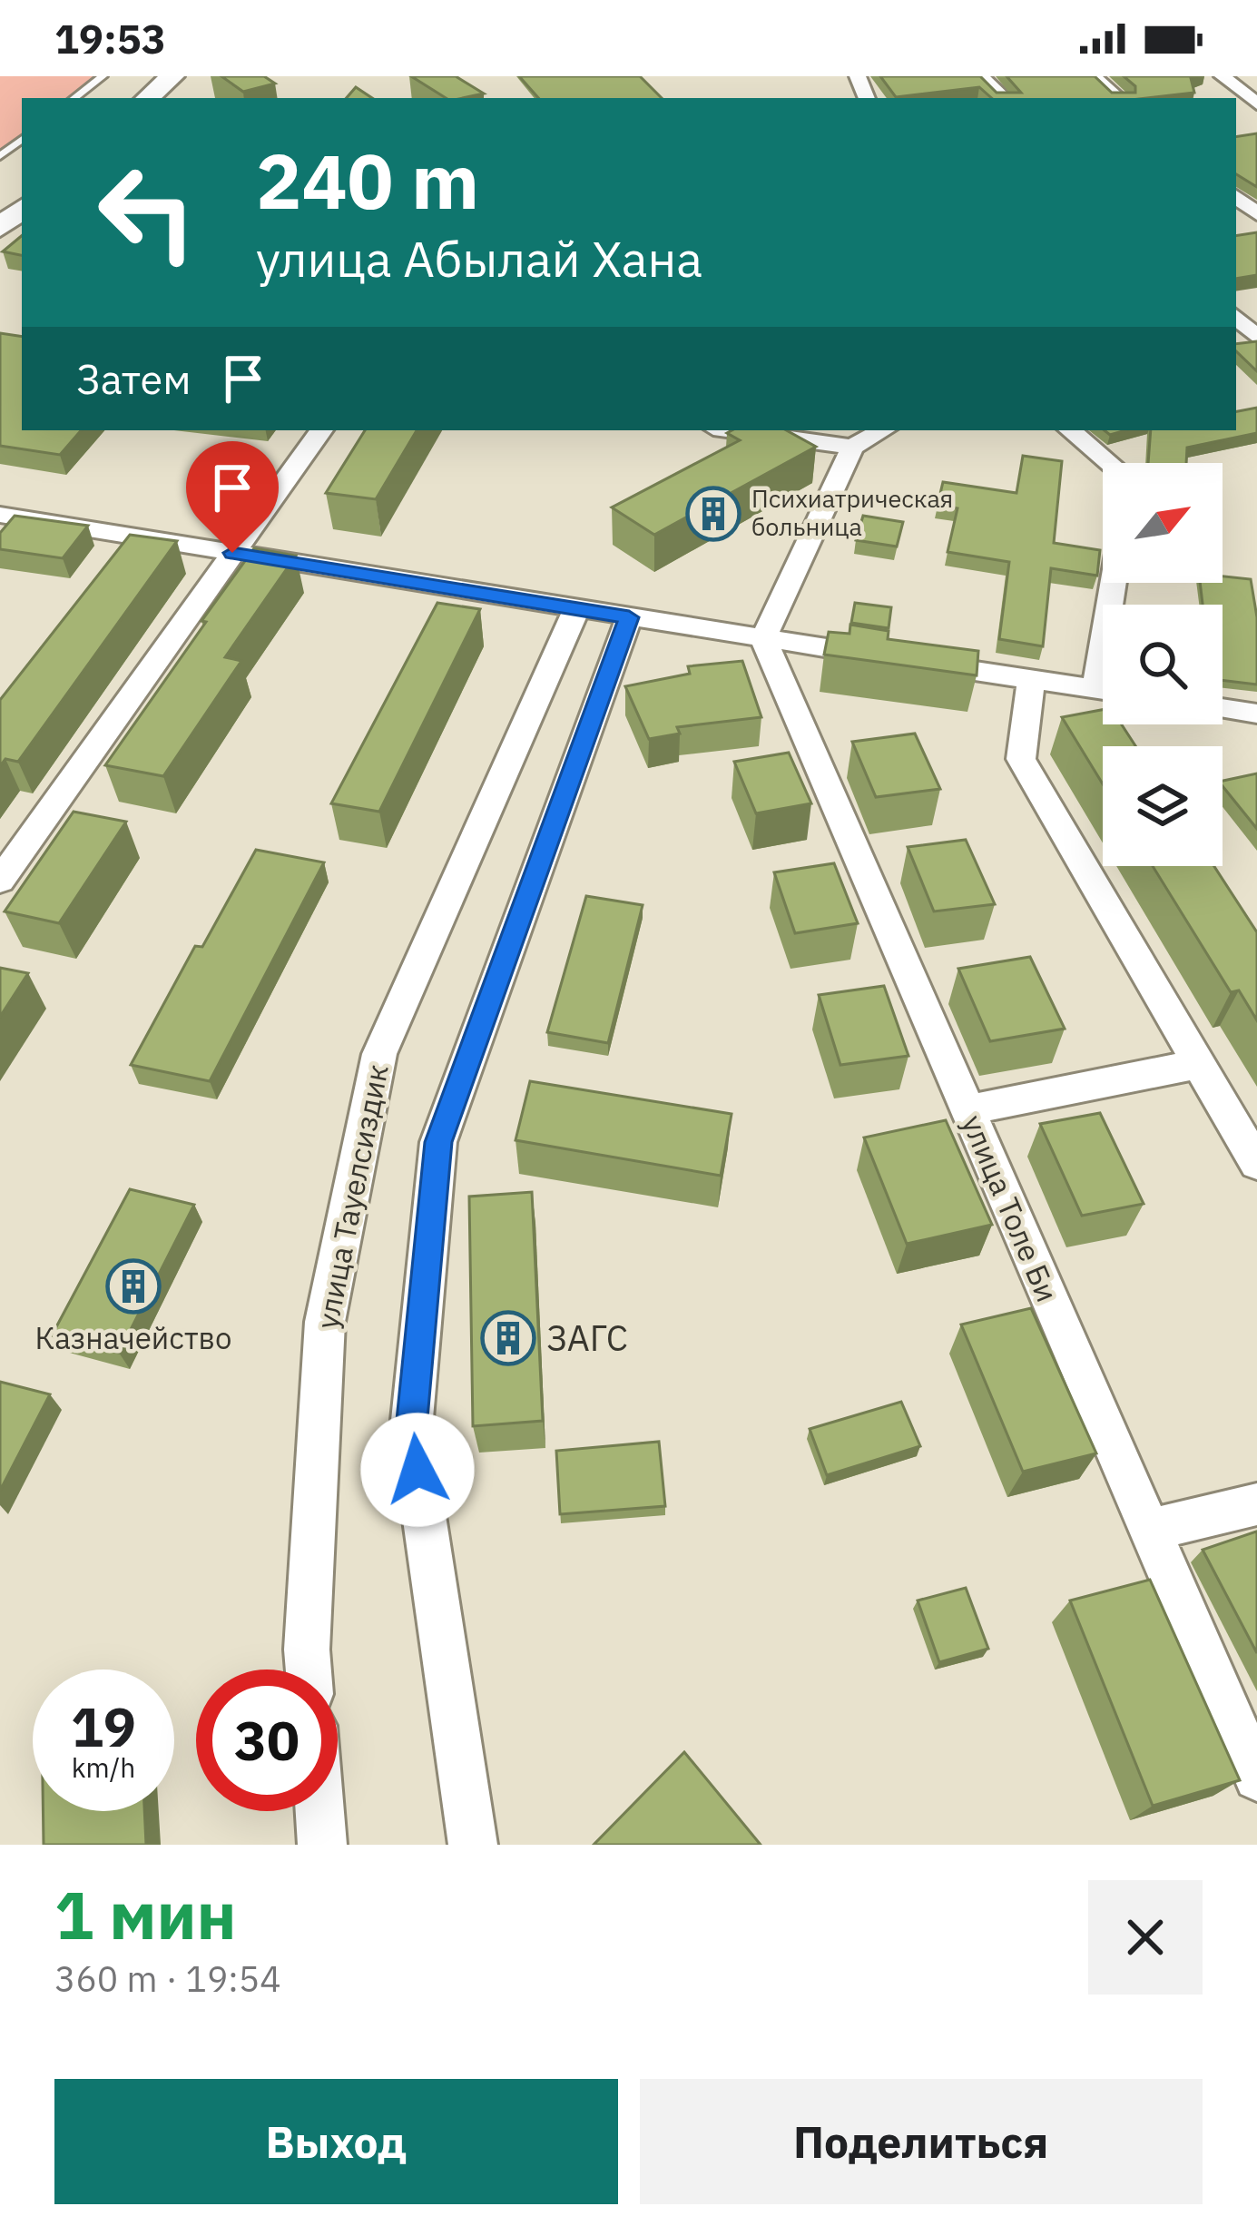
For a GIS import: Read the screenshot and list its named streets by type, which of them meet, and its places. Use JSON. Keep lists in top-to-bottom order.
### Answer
{
  "streets": {
    "street": ["улица Тауелсиздик", "улица Толе Би"]
  },
  "places": {
    "building": ["Психиатрическая больница", "Казначейство", "ЗАГС"]
  },
  "north": "top right",
  "page": {
    "status": "19:53",
    "turn": ["240 m", "улица Абылай Хана"],
    "then": "Затем",
    "speed": "19 km/h",
    "limit": "30",
    "heading": ["1 мин", "360 m · 19:54"],
    "buttons": ["Выход", "Поделиться"]
  }
}
